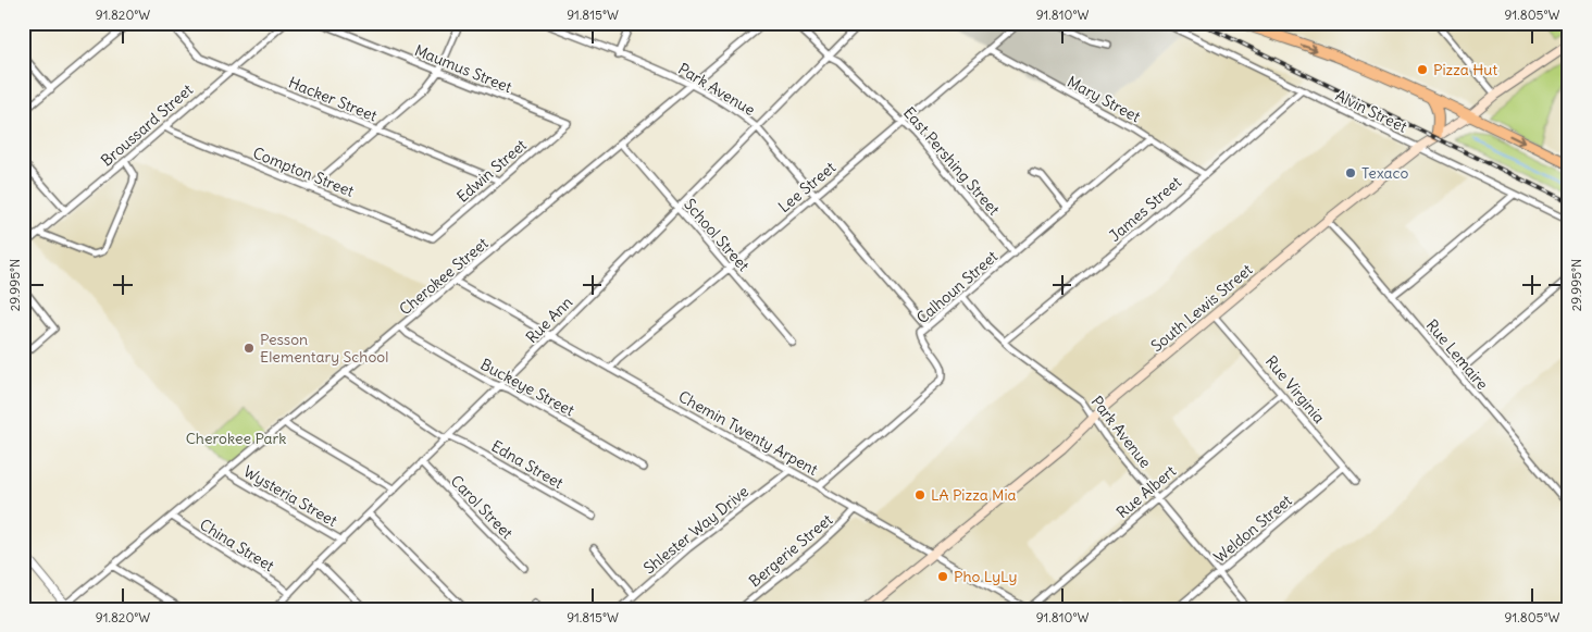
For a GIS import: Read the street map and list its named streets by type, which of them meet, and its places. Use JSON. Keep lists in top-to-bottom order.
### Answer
{
  "streets": {
    "main road": ["South Lewis Street"],
    "street": [
      "Maumus Street",
      "Park Avenue",
      "Hacker Street",
      "Mary Street",
      "Alvin Street",
      "Broussard Street",
      "East Pershing Street",
      "Edwin Street",
      "Compton Street",
      "Lee Street",
      "James Street",
      "School Street",
      "Cherokee Street",
      "Calhoun Street",
      "Rue Ann",
      "Rue Lemaire",
      "Buckeye Street",
      "Rue Virginia",
      "Chemin Twenty Arpent",
      "Edna Street",
      "Rue Albert",
      "Wysteria Street",
      "Carol Street",
      "Weldon Street",
      "Shlester Way Drive",
      "China Street",
      "Bergerie Street"
    ]
  },
  "crossings": [
    ["Maumus Street", "Edwin Street"],
    ["Park Avenue", "Lee Street"],
    ["Park Avenue", "James Street"],
    ["Park Avenue", "Cherokee Street"],
    ["Park Avenue", "Calhoun Street"],
    ["Park Avenue", "South Lewis Street"],
    ["Park Avenue", "Rue Ann"],
    ["Park Avenue", "Rue Albert"],
    ["Park Avenue", "Weldon Street"],
    ["Hacker Street", "Broussard Street"],
    ["Hacker Street", "Edwin Street"],
    ["Mary Street", "Lee Street"],
    ["Mary Street", "James Street"],
    ["Mary Street", "Calhoun Street"],
    ["Alvin Street", "James Street"],
    ["Alvin Street", "South Lewis Street"],
    ["Broussard Street", "Compton Street"],
    ["East Pershing Street", "Lee Street"],
    ["East Pershing Street", "Calhoun Street"],
    ["East Pershing Street", "Rue Ann"],
    ["Edwin Street", "Compton Street"],
    ["Lee Street", "School Street"],
    ["Lee Street", "Chemin Twenty Arpent"],
    ["School Street", "Cherokee Street"],
    ["School Street", "Rue Ann"],
    ["Cherokee Street", "Buckeye Street"],
    ["Cherokee Street", "Chemin Twenty Arpent"],
    ["Cherokee Street", "Edna Street"],
    ["Cherokee Street", "Wysteria Street"],
    ["Cherokee Street", "China Street"],
    ["Calhoun Street", "Chemin Twenty Arpent"],
    ["South Lewis Street", "Rue Lemaire"],
    ["South Lewis Street", "Rue Virginia"],
    ["South Lewis Street", "Chemin Twenty Arpent"],
    ["Rue Ann", "Buckeye Street"],
    ["Rue Ann", "Chemin Twenty Arpent"],
    ["Rue Ann", "Edna Street"],
    ["Rue Ann", "Wysteria Street"],
    ["Rue Ann", "Carol Street"],
    ["Rue Ann", "China Street"],
    ["Rue Virginia", "Rue Albert"],
    ["Rue Virginia", "Weldon Street"],
    ["Chemin Twenty Arpent", "Rue Albert"],
    ["Chemin Twenty Arpent", "Shlester Way Drive"],
    ["Chemin Twenty Arpent", "Bergerie Street"]
  ],
  "parks": ["Cherokee Park"],
  "places": [
    "Pizza Hut",
    "Texaco",
    "Pesson Elementary School",
    "LA Pizza Mia",
    "Pho LyLy"
  ],
  "coordinates": [
    "91.820°W",
    "91.815°W",
    "91.810°W",
    "91.805°W",
    "29.995°N"
  ]
}
